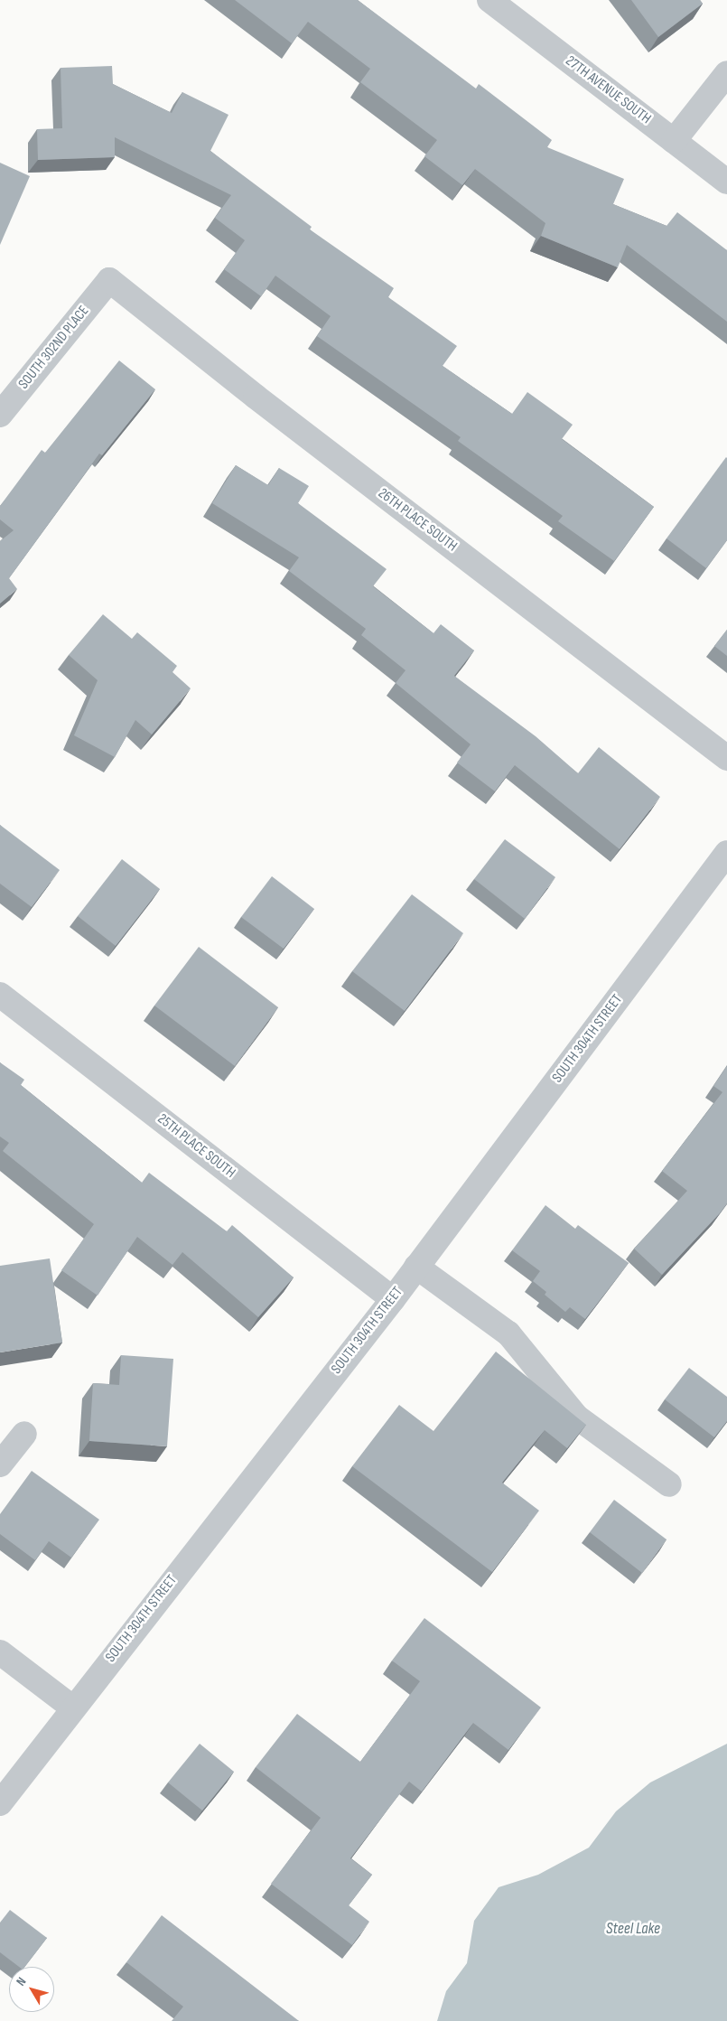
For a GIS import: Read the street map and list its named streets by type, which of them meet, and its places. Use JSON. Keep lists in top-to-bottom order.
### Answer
{
  "streets": {
    "street": [
      "27TH AVENUE SOUTH",
      "SOUTH 302ND PLACE",
      "26TH PLACE SOUTH",
      "SOUTH 304TH STREET",
      "25TH PLACE SOUTH"
    ]
  },
  "crossings": [
    ["SOUTH 302ND PLACE", "26TH PLACE SOUTH"],
    ["SOUTH 304TH STREET", "25TH PLACE SOUTH"]
  ],
  "water": ["Steel Lake"],
  "north": "top left"
}
